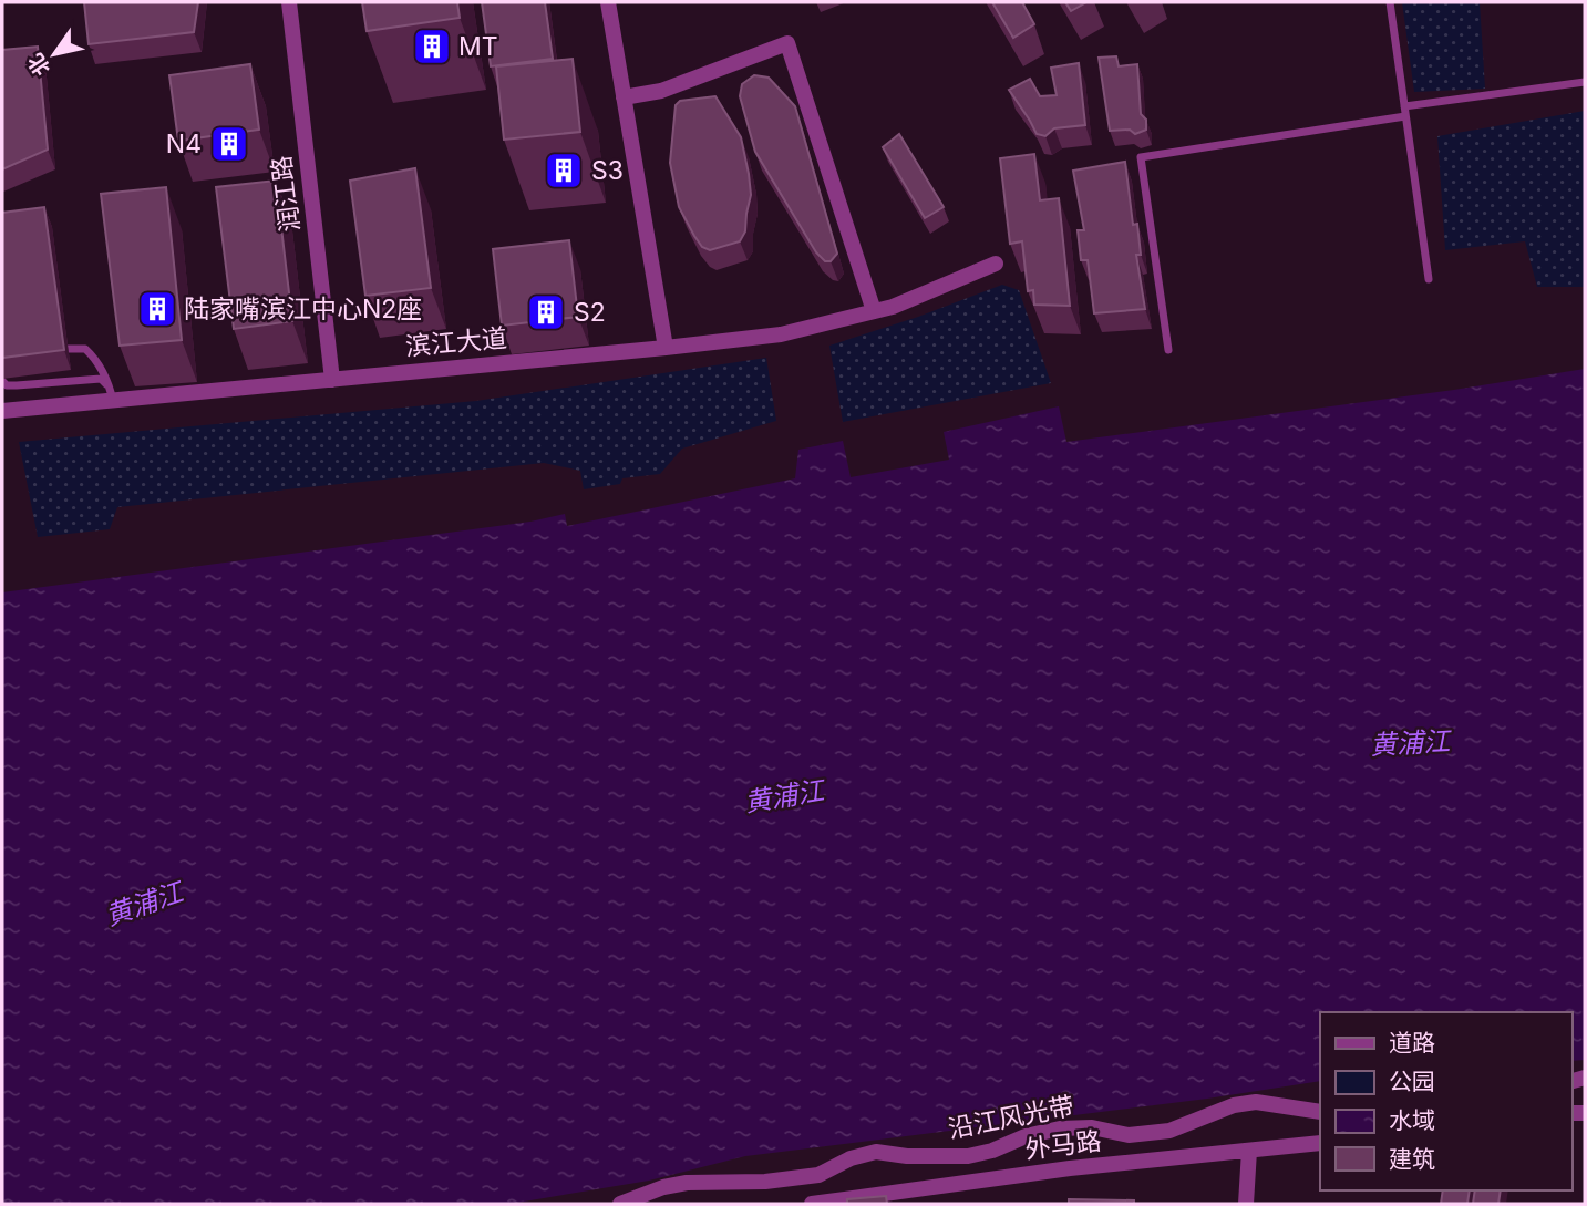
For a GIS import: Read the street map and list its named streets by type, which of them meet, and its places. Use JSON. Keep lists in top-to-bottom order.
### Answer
{
  "streets": {
    "street": [
      "润江路",
      "滨江大道",
      "沿江风光带",
      "外马路"
    ]
  },
  "crossings": [
    ["润江路", "滨江大道"]
  ],
  "water": ["黄浦江"],
  "places": {
    "building": [
      "MT",
      "N4",
      "S3",
      "陆家嘴滨江中心N2座",
      "S2"
    ]
  },
  "legend": [
    "道路",
    "公园",
    "水域",
    "建筑"
  ],
  "north": "bottom left"
}
